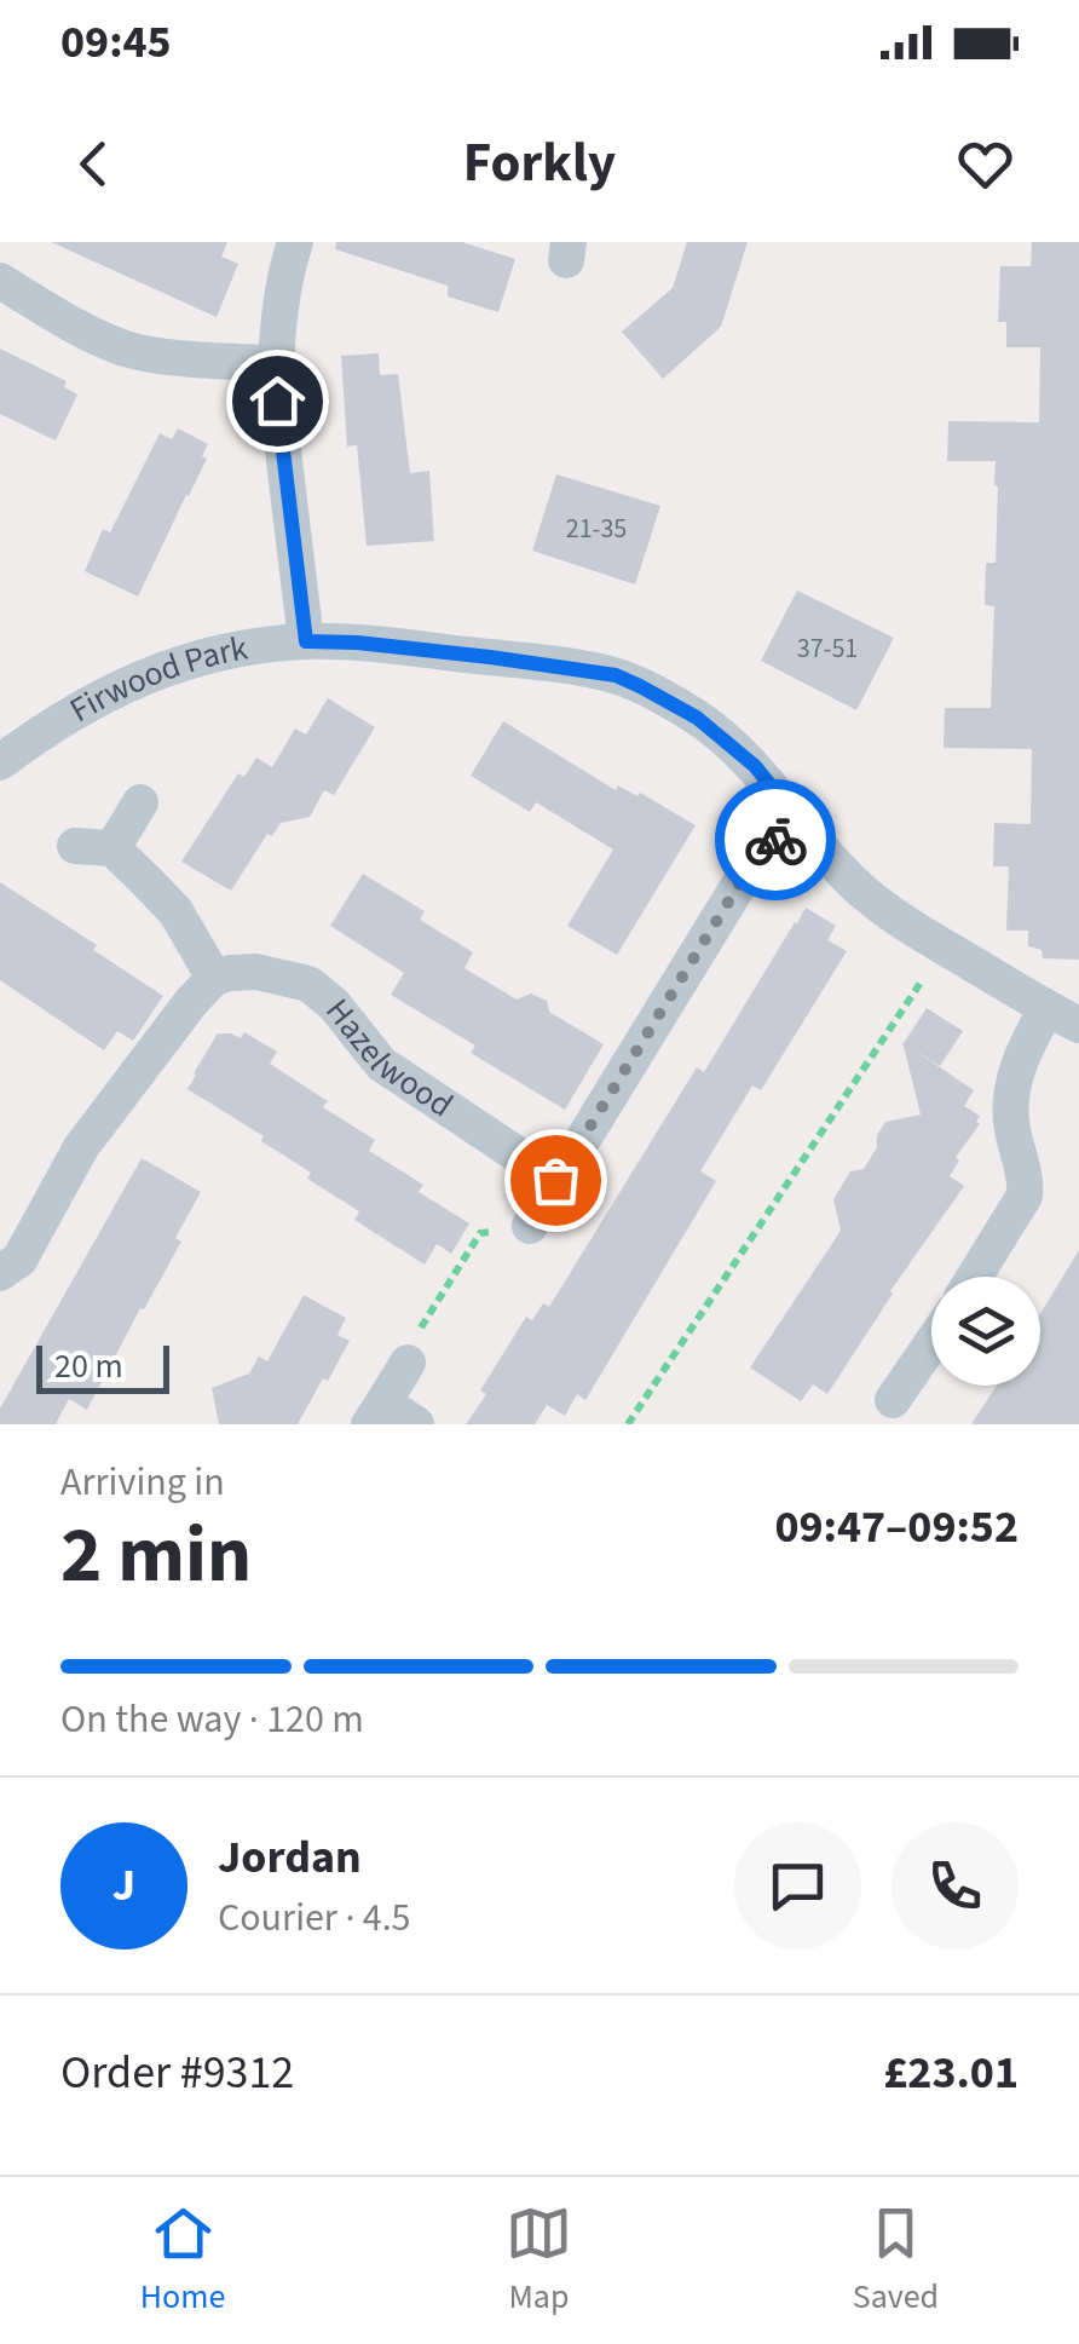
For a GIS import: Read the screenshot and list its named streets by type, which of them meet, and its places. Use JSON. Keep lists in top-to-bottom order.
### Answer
{
  "streets": {
    "street": ["Firwood Park", "Hazelwood"]
  },
  "house_numbers": ["21-35", "37-51"],
  "scale_bar": "20 m",
  "page": {
    "status": "09:45",
    "header": "Forkly",
    "scale": "20 m",
    "heading": ["2 min", "Arriving in", "09:47–09:52"],
    "panel": [
      "Jordan",
      "Courier · 4.5",
      "Order #9312",
      "£23.01"
    ],
    "bar": "On the way · 120 m",
    "round": "J",
    "tabs": ["Home", "Map", "Saved"]
  }
}
